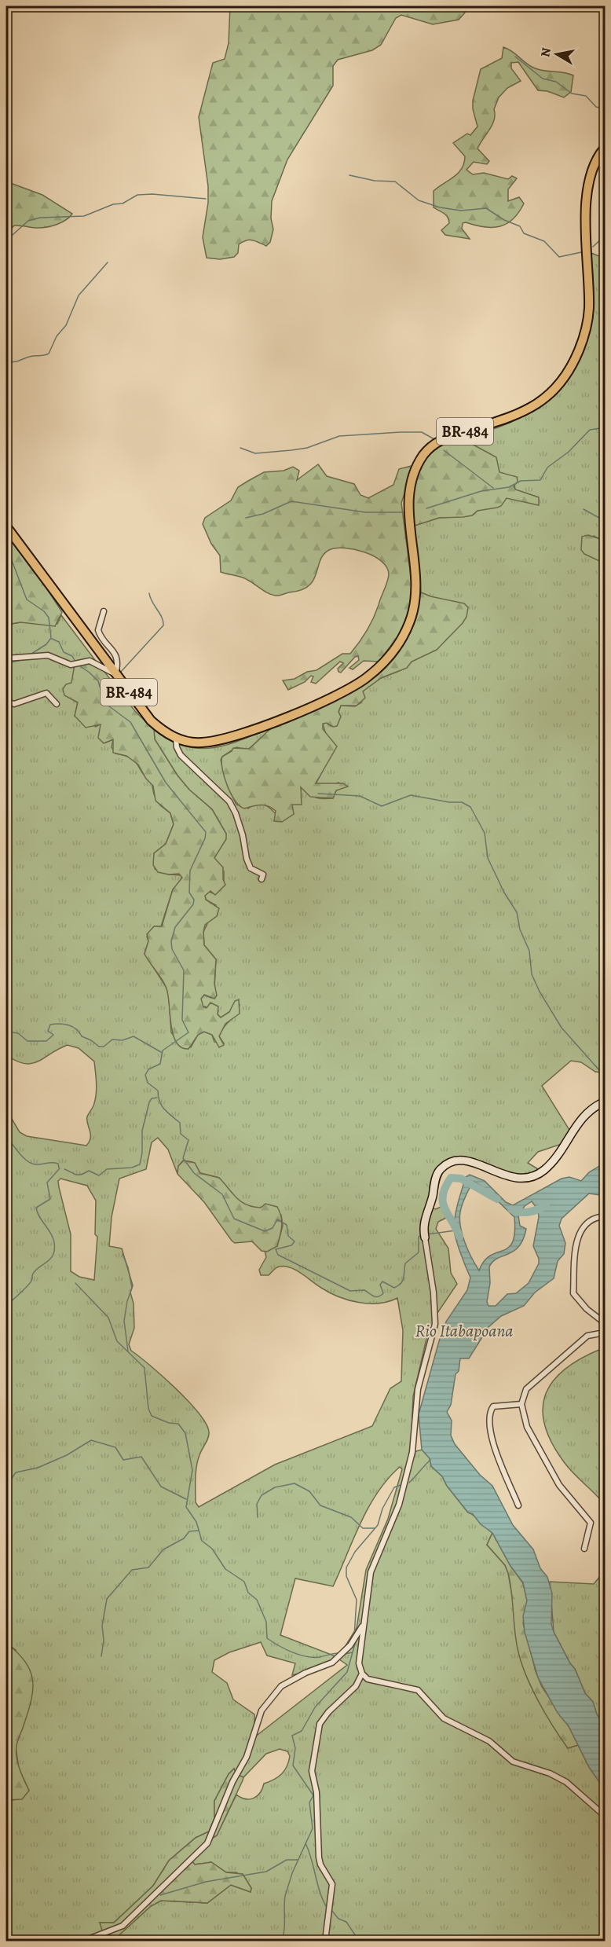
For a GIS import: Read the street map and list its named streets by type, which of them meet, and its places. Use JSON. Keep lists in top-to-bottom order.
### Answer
{
  "streets": {
    "main road": ["BR-484"]
  },
  "water": ["Rio Itabapoana"],
  "north": "left"
}
